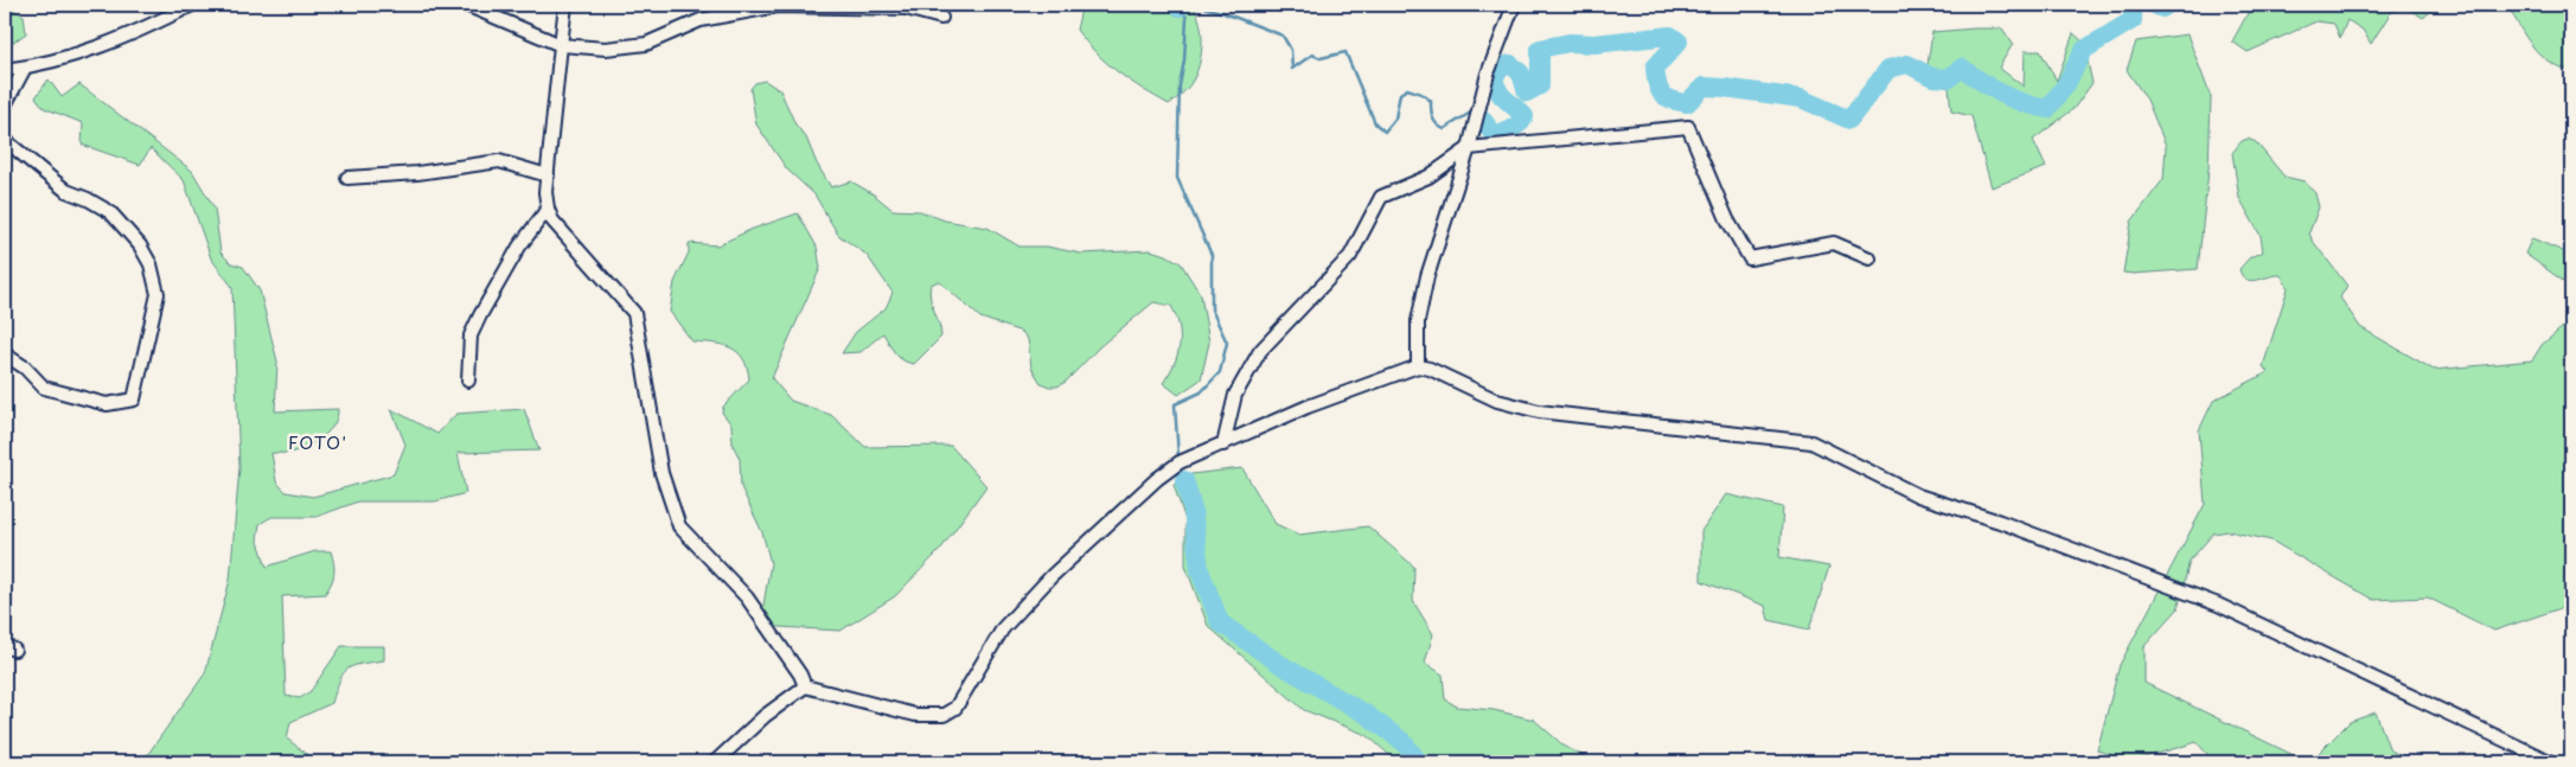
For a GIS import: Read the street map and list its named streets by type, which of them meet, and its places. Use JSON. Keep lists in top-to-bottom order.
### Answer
{
  "districts": ["FOTO'"]
}
